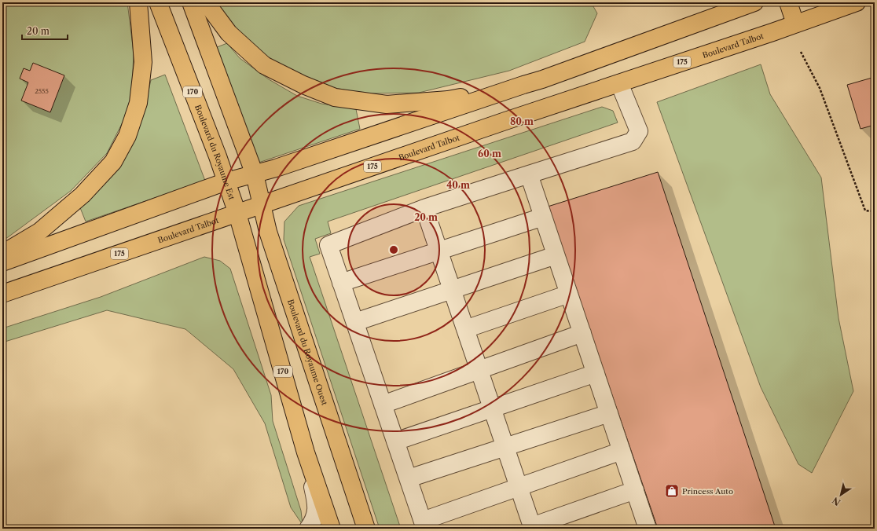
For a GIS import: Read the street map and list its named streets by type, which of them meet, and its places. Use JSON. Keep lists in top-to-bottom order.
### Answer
{
  "streets": {
    "main road": [
      "Boulevard Talbot",
      "175",
      "170",
      "Boulevard du Royaume Est",
      "Boulevard du Royaume Ouest"
    ]
  },
  "crossings": [
    ["Boulevard Talbot", "170"],
    ["Boulevard Talbot", "Boulevard du Royaume Est"],
    ["Boulevard Talbot", "Boulevard du Royaume Ouest"],
    ["170", "Boulevard du Royaume Est"]
  ],
  "places": {
    "shop": ["Princess Auto"]
  },
  "house_numbers": ["2555"],
  "scale_bar": "20 m",
  "north": "bottom left",
  "rings": [
    "80 m",
    "60 m",
    "40 m",
    "20 m"
  ]
}
